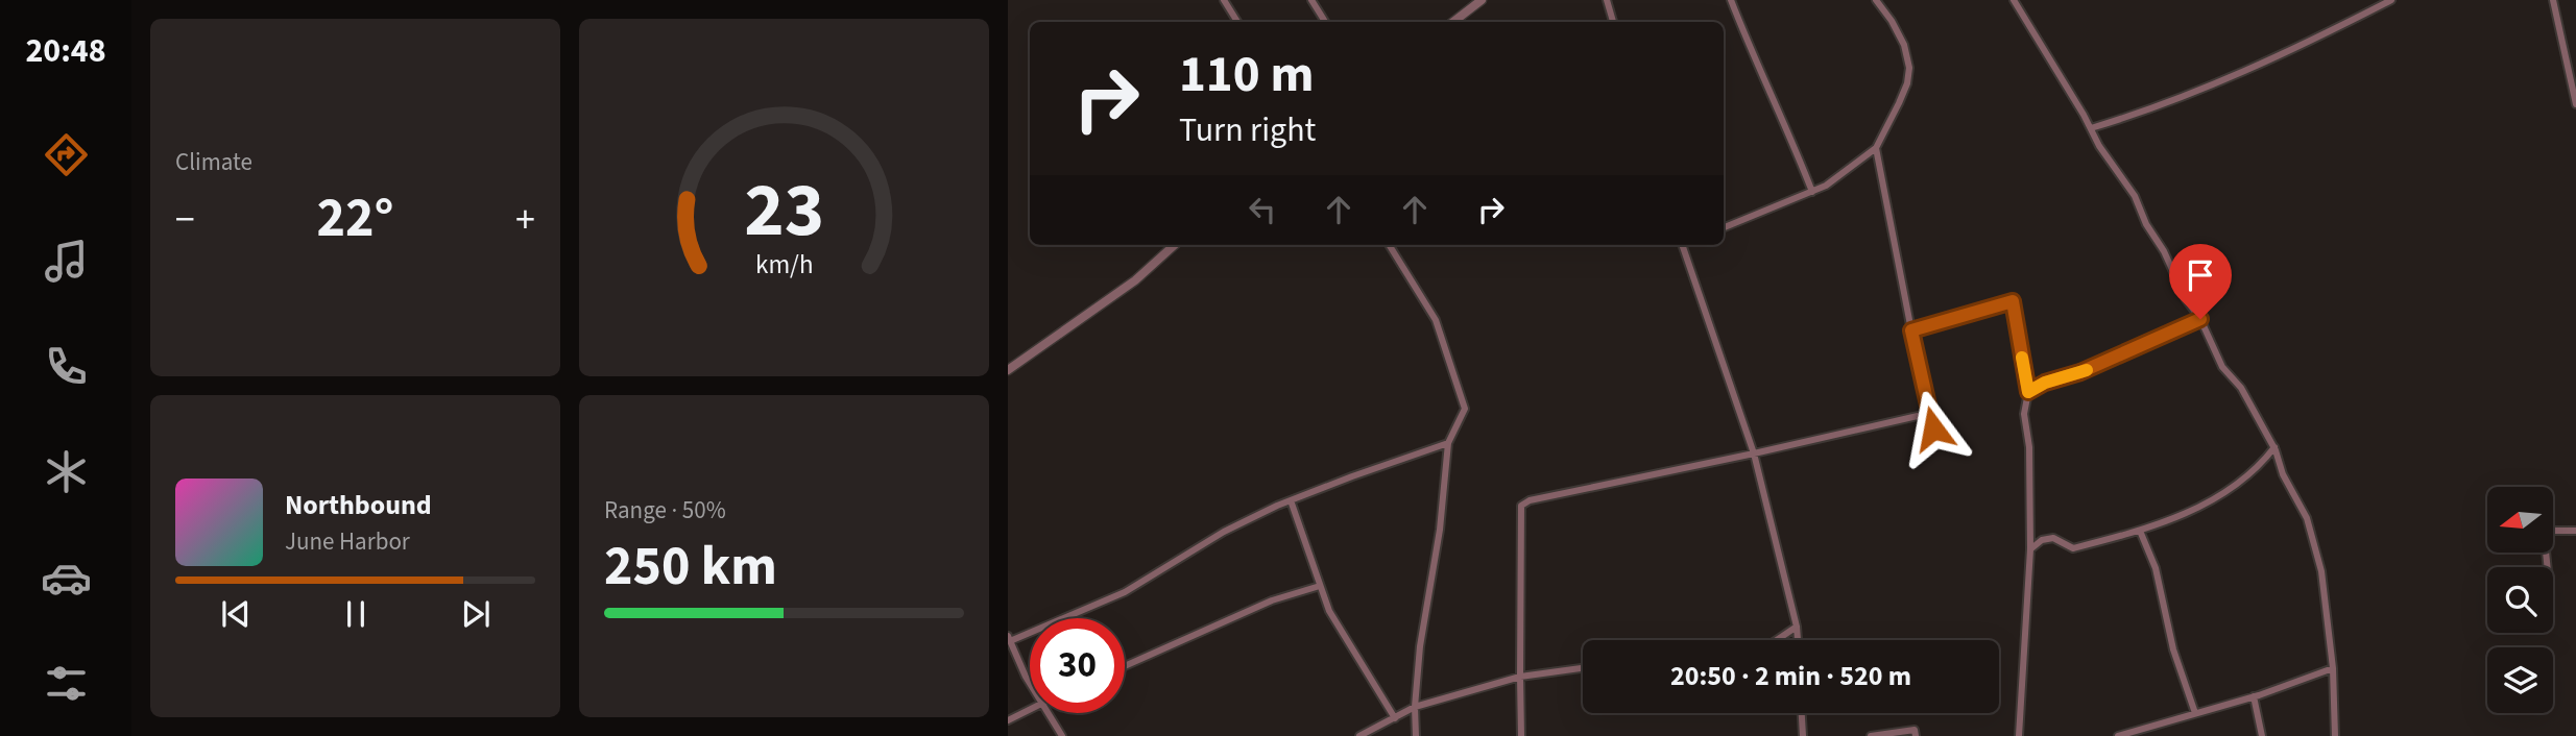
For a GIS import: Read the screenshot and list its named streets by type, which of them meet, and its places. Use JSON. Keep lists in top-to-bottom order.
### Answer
{
  "north": "left",
  "page": {
    "tabs": "20:48",
    "tile": [
      "Climate",
      ["Range · 50%", "250 km"]
    ],
    "turn": ["110 m", "Turn right"],
    "heat": ["−", "22°", "+"],
    "song": ["Northbound", "June Harbor"],
    "limit": "30",
    "trip": "20:50 · 2 min · 520 m",
    "gauge": ["23", "km/h"]
  }
}
